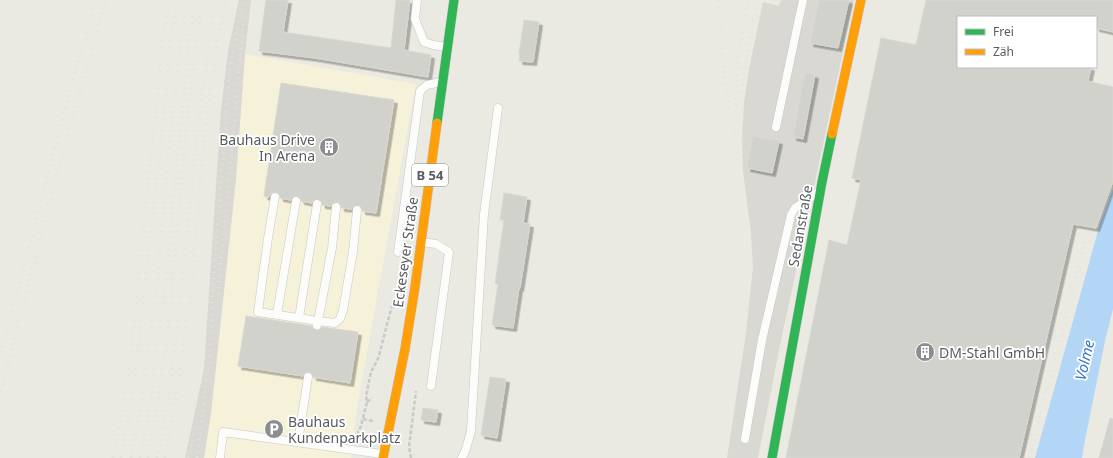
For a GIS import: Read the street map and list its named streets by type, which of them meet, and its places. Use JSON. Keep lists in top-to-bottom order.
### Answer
{
  "streets": {
    "main road": ["B 54", "Sedanstraße", "Eckeseyer Straße"]
  },
  "water": ["Volme"],
  "places": {
    "building": ["Bauhaus Drive In Arena", "DM-Stahl GmbH"],
    "parking": ["Bauhaus Kundenparkplatz"]
  },
  "legend": ["Frei", "Zäh"]
}
